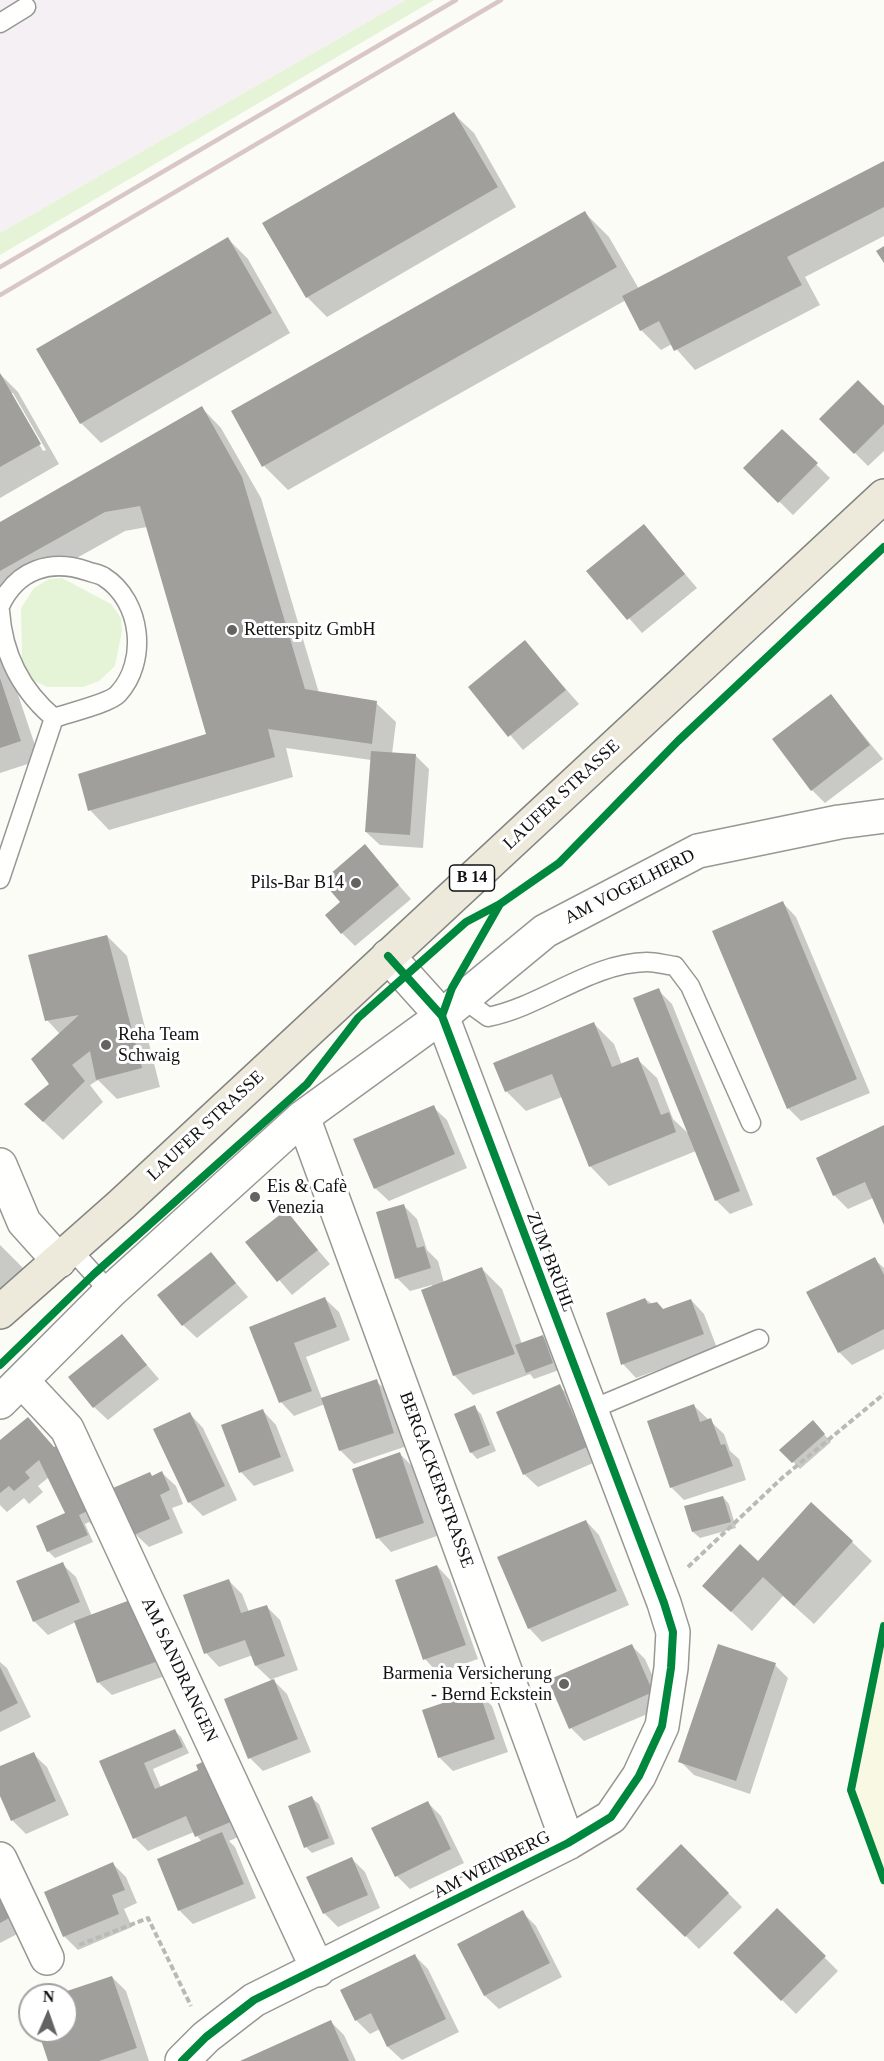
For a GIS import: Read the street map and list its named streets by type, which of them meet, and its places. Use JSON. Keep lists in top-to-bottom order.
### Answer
{
  "streets": {
    "main road": ["LAUFER STRASSE", "B 14"],
    "street": [
      "AM VOGELHERD",
      "ZUM BRÜHL",
      "BERGACKERSTRASSE",
      "AM SANDRANGEN",
      "AM WEINBERG"
    ]
  },
  "crossings": [
    ["LAUFER STRASSE", "ZUM BRÜHL"],
    ["AM VOGELHERD", "ZUM BRÜHL"],
    ["ZUM BRÜHL", "AM WEINBERG"],
    ["BERGACKERSTRASSE", "AM WEINBERG"],
    ["AM SANDRANGEN", "AM WEINBERG"]
  ],
  "places": [
    "Retterspitz GmbH",
    "Pils-Bar B14",
    "Reha Team Schwaig",
    "Eis & Cafè Venezia",
    "Barmenia Versicherung - Bernd Eckstein"
  ],
  "north": "top"
}
